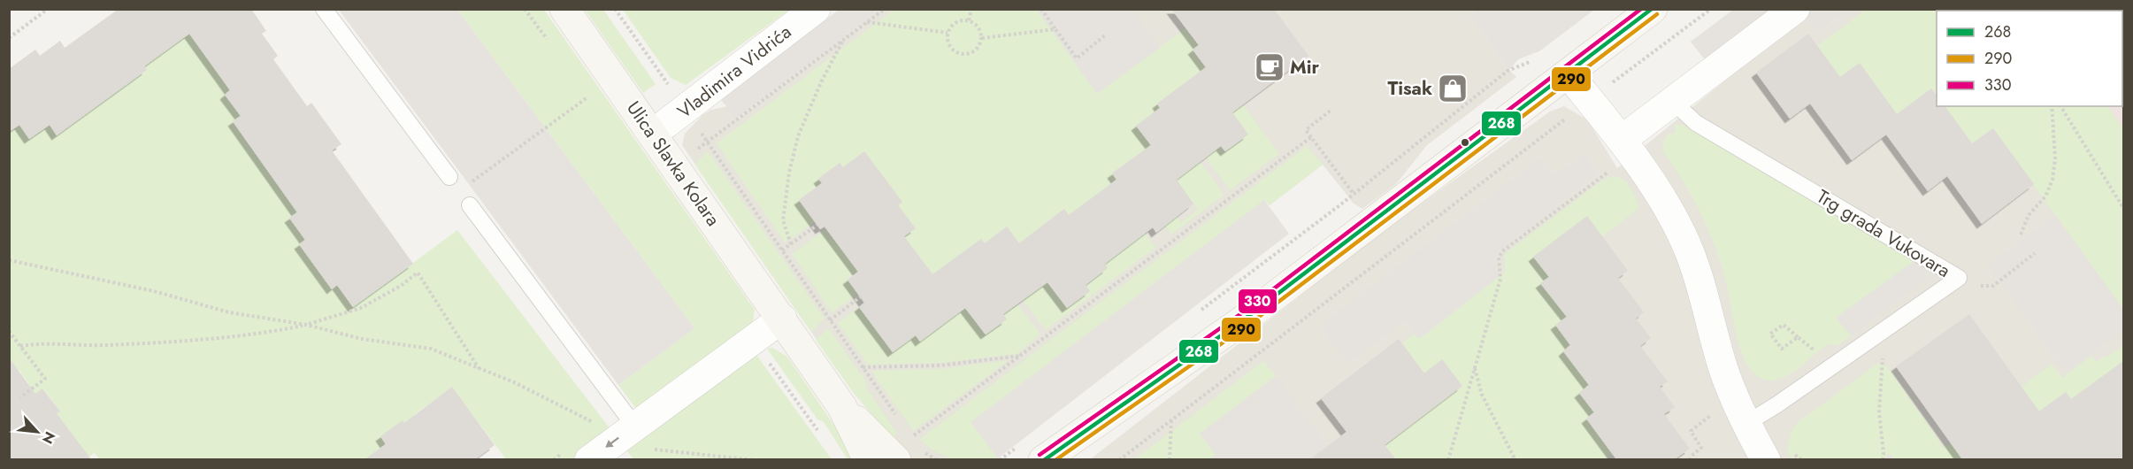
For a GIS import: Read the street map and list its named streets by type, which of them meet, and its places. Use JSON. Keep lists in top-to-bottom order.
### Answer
{
  "streets": {
    "main road": ["Ulica Slavka Kolara"],
    "street": ["Vladimira Vidrića"],
    "lane": ["Trg grada Vukovara"]
  },
  "crossings": [
    ["Vladimira Vidrića", "Ulica Slavka Kolara"]
  ],
  "places": {
    "cafe": ["Mir"],
    "shop": ["Tisak"]
  },
  "lines": ["transit line 268", "transit line 330", "transit line 290"],
  "legend": ["268", "290", "330"],
  "north": "bottom right"
}
